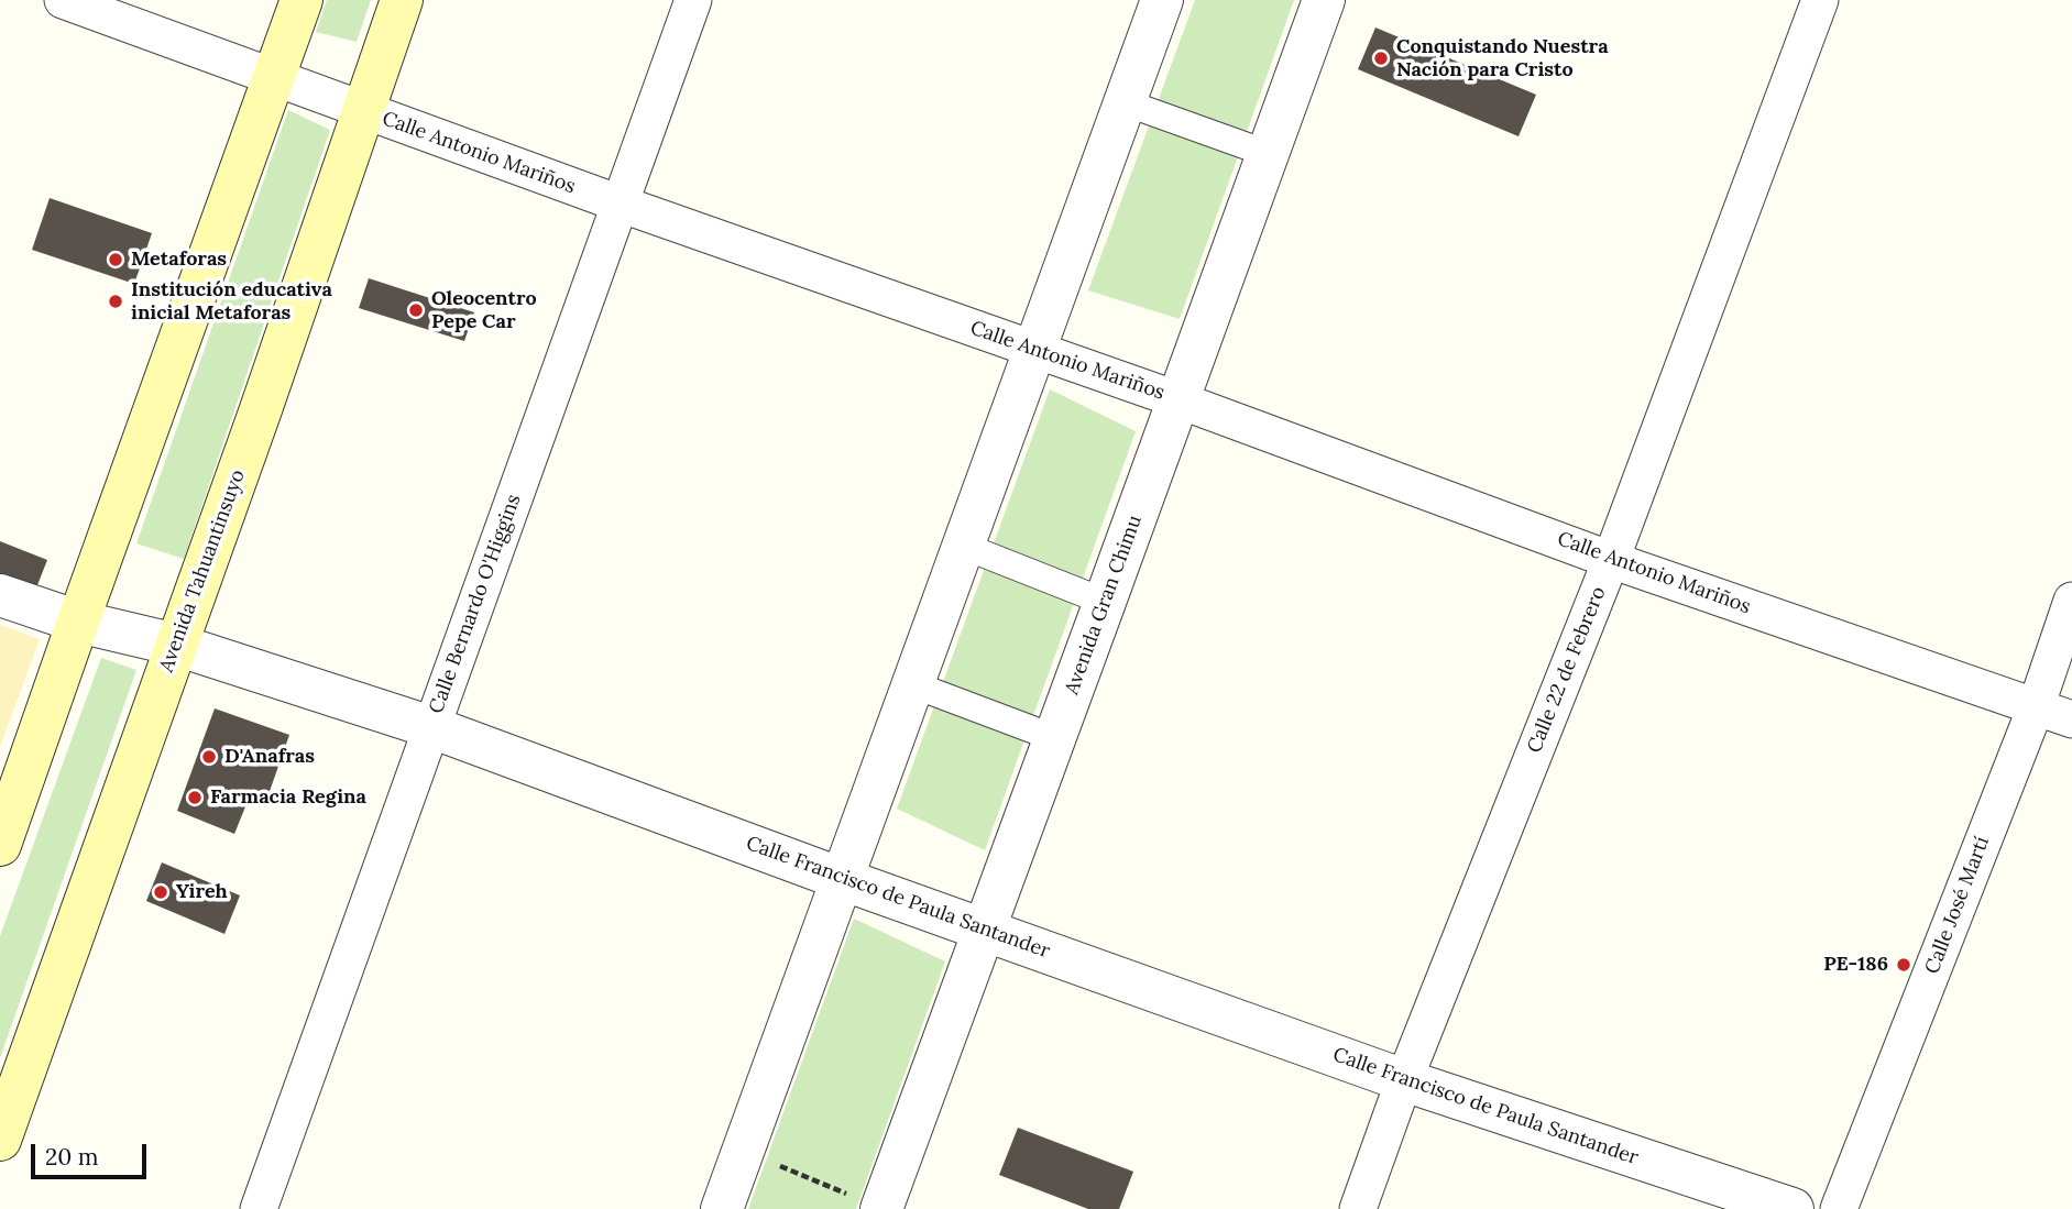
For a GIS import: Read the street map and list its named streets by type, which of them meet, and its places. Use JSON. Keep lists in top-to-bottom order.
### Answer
{
  "streets": {
    "main road": ["Avenida Tahuantinsuyo"],
    "street": [
      "Calle Antonio Mariños",
      "Calle Bernardo O'Higgins",
      "Avenida Gran Chimu",
      "Calle 22 de Febrero",
      "Calle Francisco de Paula Santander",
      "Calle José Martí"
    ]
  },
  "crossings": [
    ["Calle Antonio Mariños", "Avenida Tahuantinsuyo"],
    ["Calle Antonio Mariños", "Calle Bernardo O'Higgins"],
    ["Calle Antonio Mariños", "Avenida Gran Chimu"],
    ["Calle Antonio Mariños", "Calle 22 de Febrero"],
    ["Calle Antonio Mariños", "Calle José Martí"],
    ["Avenida Tahuantinsuyo", "Calle Francisco de Paula Santander"],
    ["Calle Bernardo O'Higgins", "Calle Francisco de Paula Santander"],
    ["Avenida Gran Chimu", "Calle Francisco de Paula Santander"],
    ["Calle 22 de Febrero", "Calle Francisco de Paula Santander"]
  ],
  "places": [
    "Conquistando Nuestra Nación para Cristo",
    "Metaforas",
    "Institución educativa inicial Metaforas",
    "Oleocentro Pepe Car",
    "D'Anafras",
    "Farmacia Regina",
    "Yireh",
    "PE-186"
  ],
  "scale_bar": "20 m"
}
